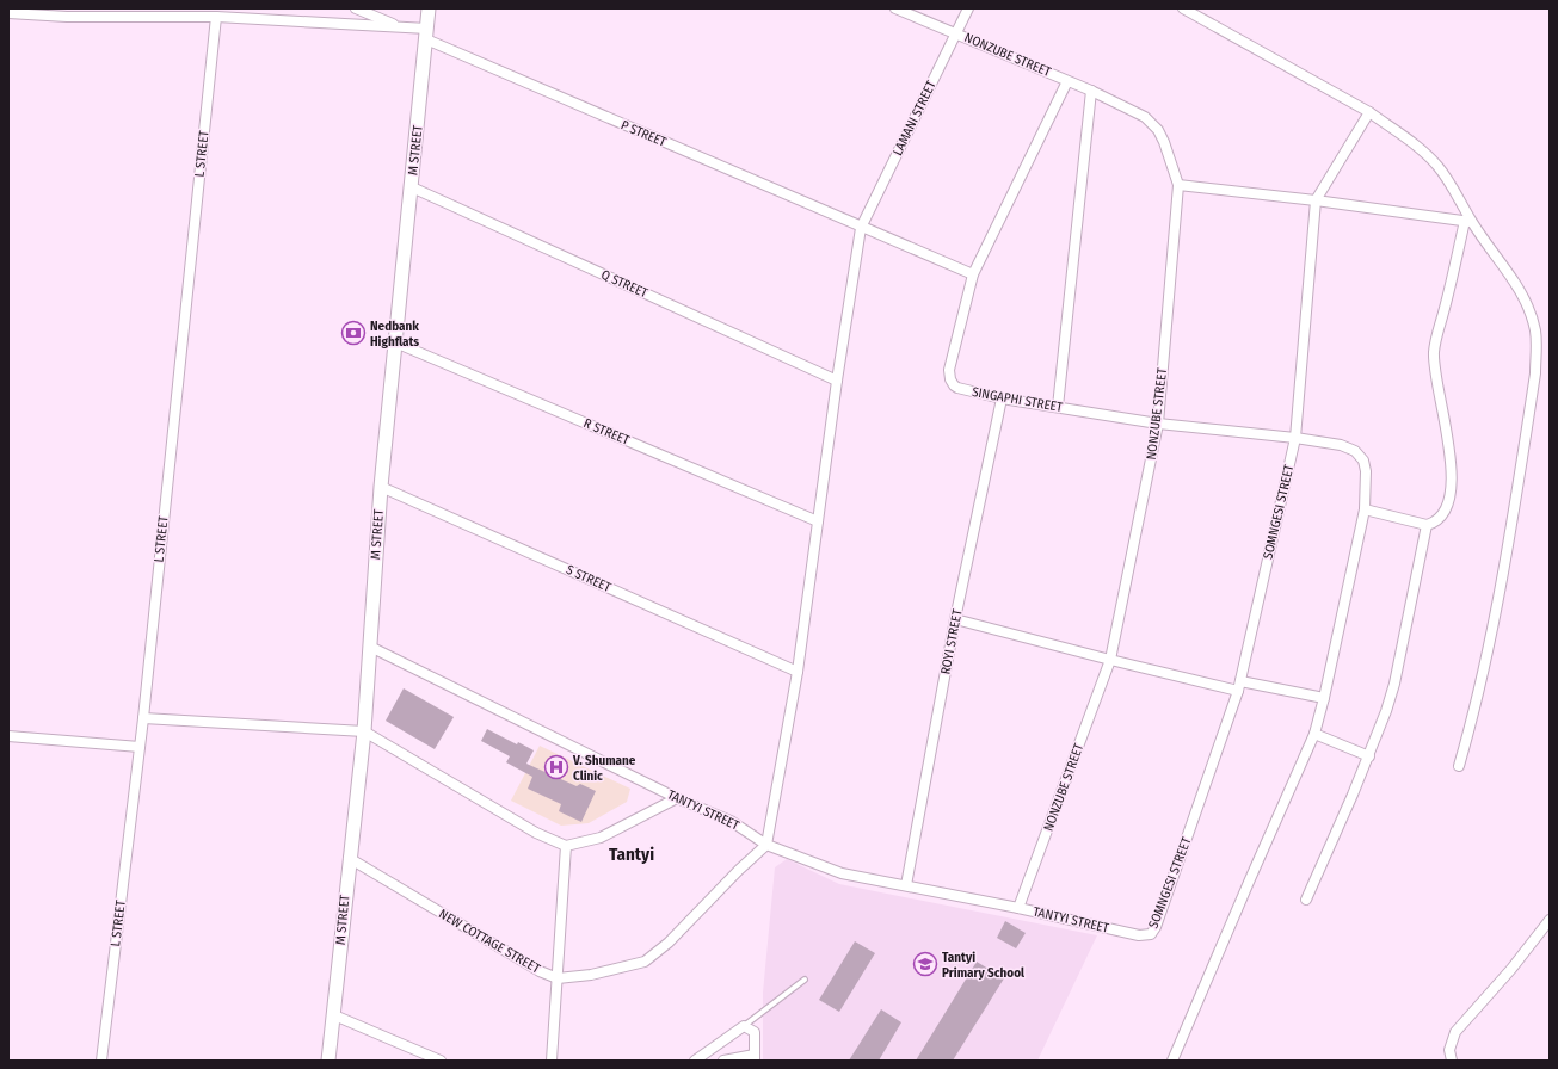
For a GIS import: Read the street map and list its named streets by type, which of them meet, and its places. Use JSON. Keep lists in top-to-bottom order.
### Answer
{
  "streets": {
    "street": [
      "NONZUBE STREET",
      "LAMANI STREET",
      "P STREET",
      "M STREET",
      "L STREET",
      "Q STREET",
      "SINGAPHI STREET",
      "R STREET",
      "SOMNGESI STREET",
      "S STREET",
      "ROYI STREET",
      "TANTYI STREET",
      "NEW COTTAGE STREET"
    ]
  },
  "crossings": [
    ["NONZUBE STREET", "LAMANI STREET"],
    ["NONZUBE STREET", "SINGAPHI STREET"],
    ["NONZUBE STREET", "TANTYI STREET"],
    ["LAMANI STREET", "P STREET"],
    ["LAMANI STREET", "Q STREET"],
    ["LAMANI STREET", "R STREET"],
    ["LAMANI STREET", "S STREET"],
    ["LAMANI STREET", "TANTYI STREET"],
    ["LAMANI STREET", "NEW COTTAGE STREET"],
    ["P STREET", "M STREET"],
    ["P STREET", "L STREET"],
    ["P STREET", "SINGAPHI STREET"],
    ["M STREET", "Q STREET"],
    ["M STREET", "R STREET"],
    ["M STREET", "S STREET"],
    ["M STREET", "TANTYI STREET"],
    ["M STREET", "NEW COTTAGE STREET"],
    ["SINGAPHI STREET", "SOMNGESI STREET"],
    ["SINGAPHI STREET", "ROYI STREET"],
    ["SOMNGESI STREET", "TANTYI STREET"],
    ["ROYI STREET", "TANTYI STREET"],
    ["TANTYI STREET", "NEW COTTAGE STREET"]
  ],
  "districts": ["Tantyi"],
  "places": {
    "bank": ["Nedbank Highflats"],
    "hospital": ["V. Shumane Clinic"],
    "school or university": ["Tantyi Primary School"]
  }
}
